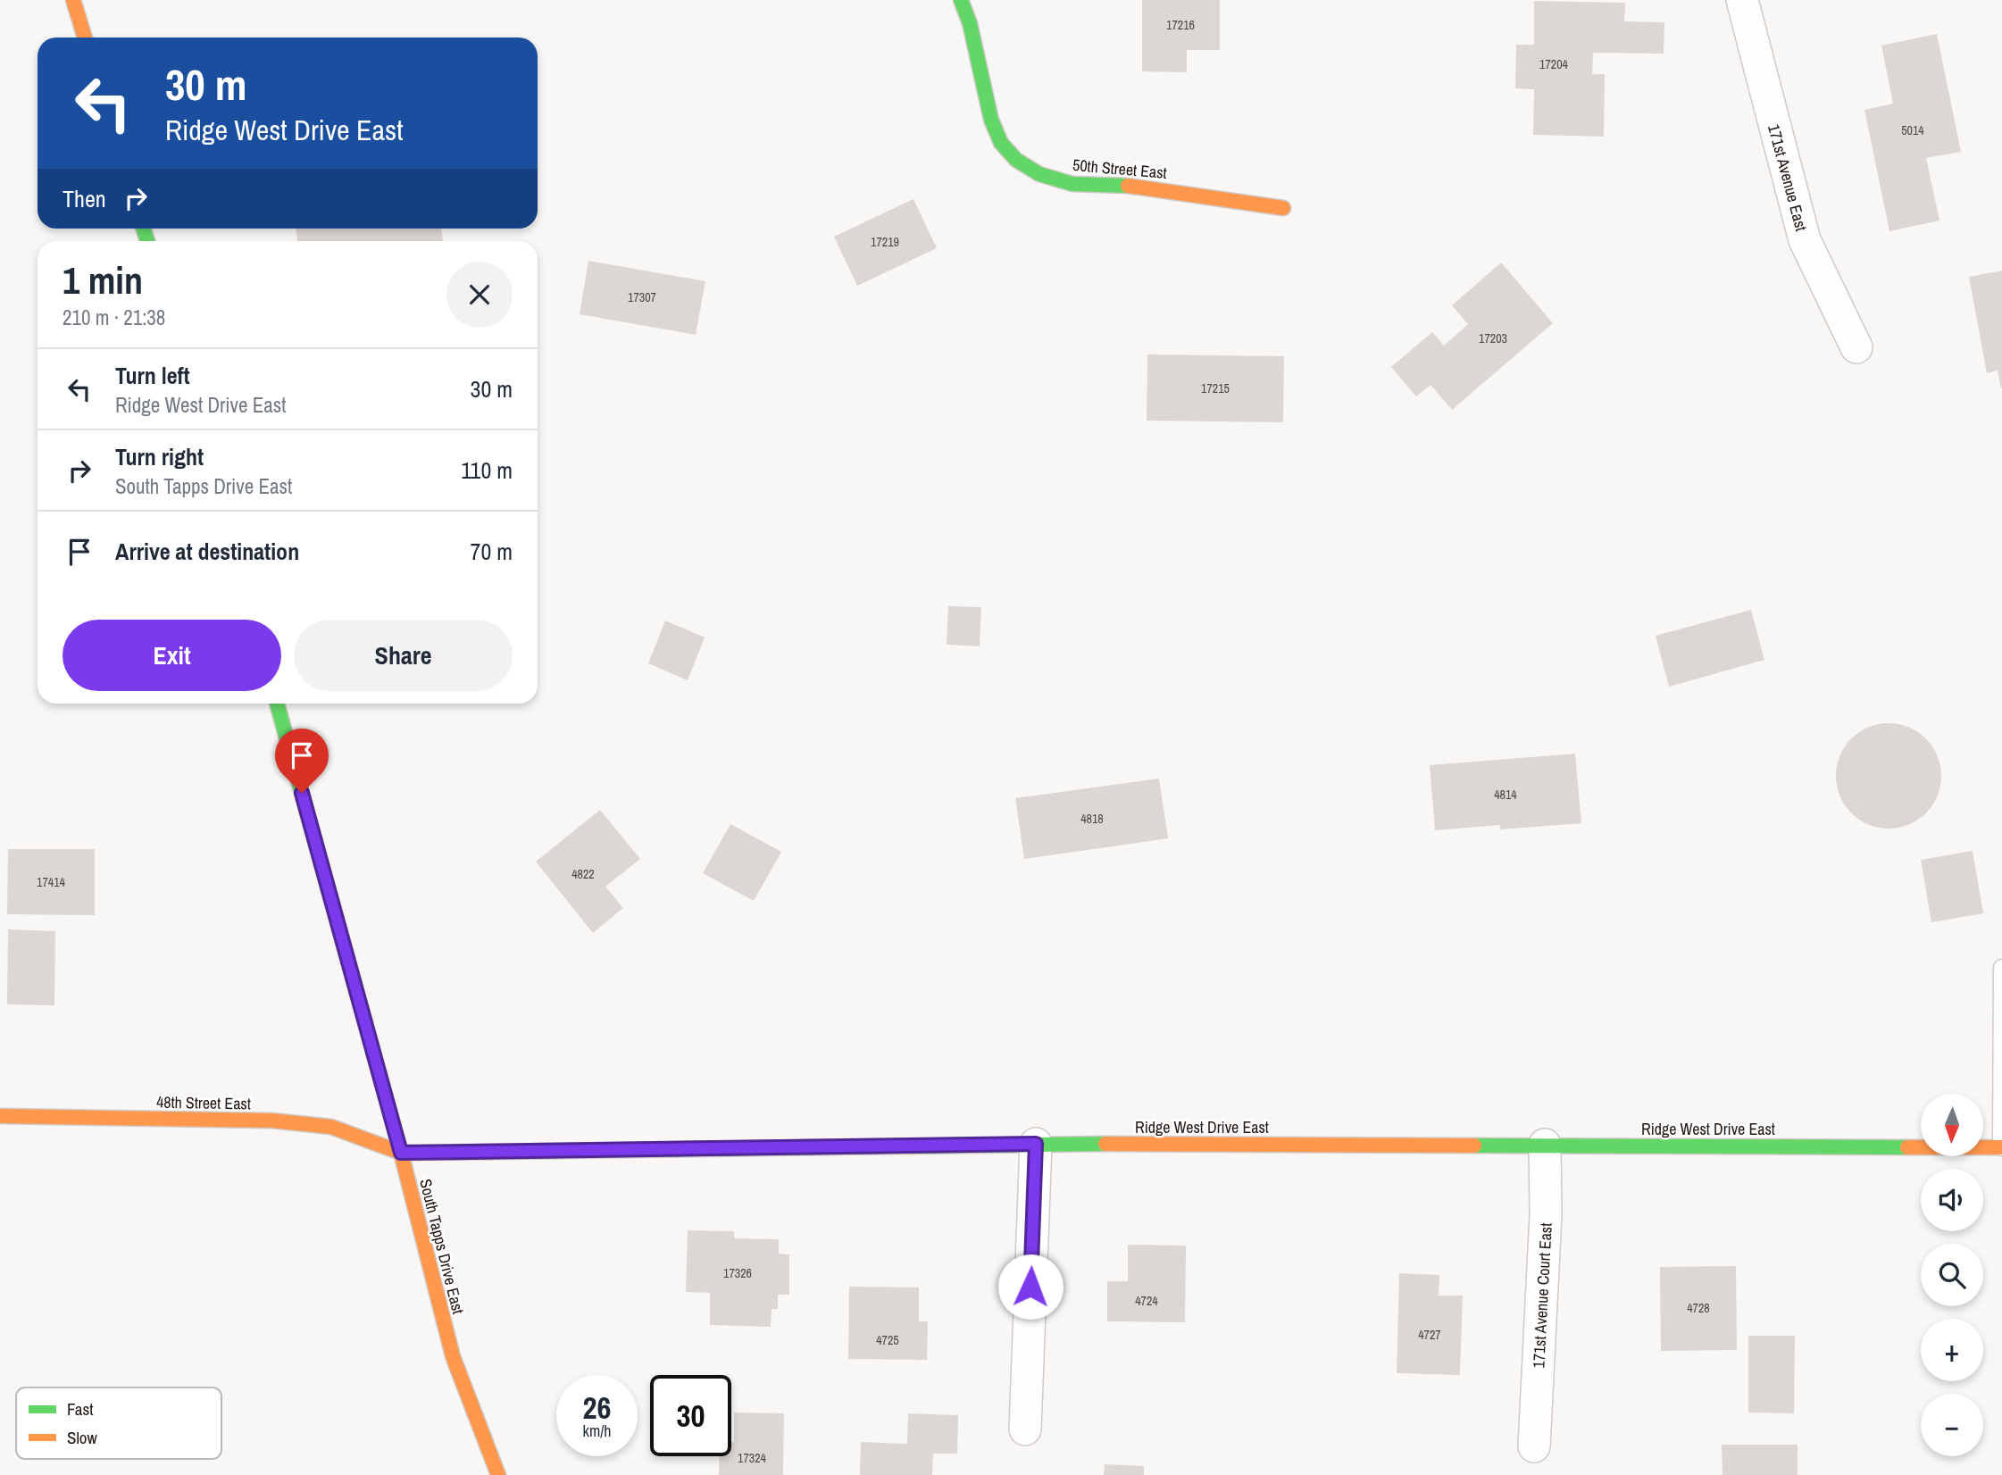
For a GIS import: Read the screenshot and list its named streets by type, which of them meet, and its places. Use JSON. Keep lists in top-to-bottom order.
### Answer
{
  "streets": {
    "street": [
      "50th Street East",
      "171st Avenue East",
      "48th Street East",
      "Ridge West Drive East",
      "South Tapps Drive East",
      "171st Avenue Court East"
    ]
  },
  "crossings": [
    ["48th Street East", "Ridge West Drive East"],
    ["48th Street East", "South Tapps Drive East"],
    ["Ridge West Drive East", "South Tapps Drive East"],
    ["Ridge West Drive East", "171st Avenue Court East"]
  ],
  "house_numbers": [
    "17216",
    "17204",
    "5014",
    "17219",
    "17307",
    "17203",
    "17215",
    "4814",
    "4818",
    "4822",
    "17414",
    "17326",
    "4724",
    "4728",
    "4727",
    "4725",
    "17324"
  ],
  "legend": ["Fast", "Slow"],
  "north": "bottom",
  "page": {
    "turn": ["30 m", "Ridge West Drive East"],
    "then": "Then",
    "heading": ["1 min", "210 m · 21:38"],
    "list": [
      {
        "name": "Turn left",
        "note": "Ridge West Drive East",
        "value": "30 m"
      },
      {
        "name": "Turn right",
        "note": "South Tapps Drive East",
        "value": "110 m"
      },
      {
        "name": "Arrive at destination",
        "value": "70 m"
      }
    ],
    "buttons": ["Exit", "Share"],
    "map_buttons": ["+", "−"],
    "speed": "26 km/h",
    "limit": "30"
  }
}
